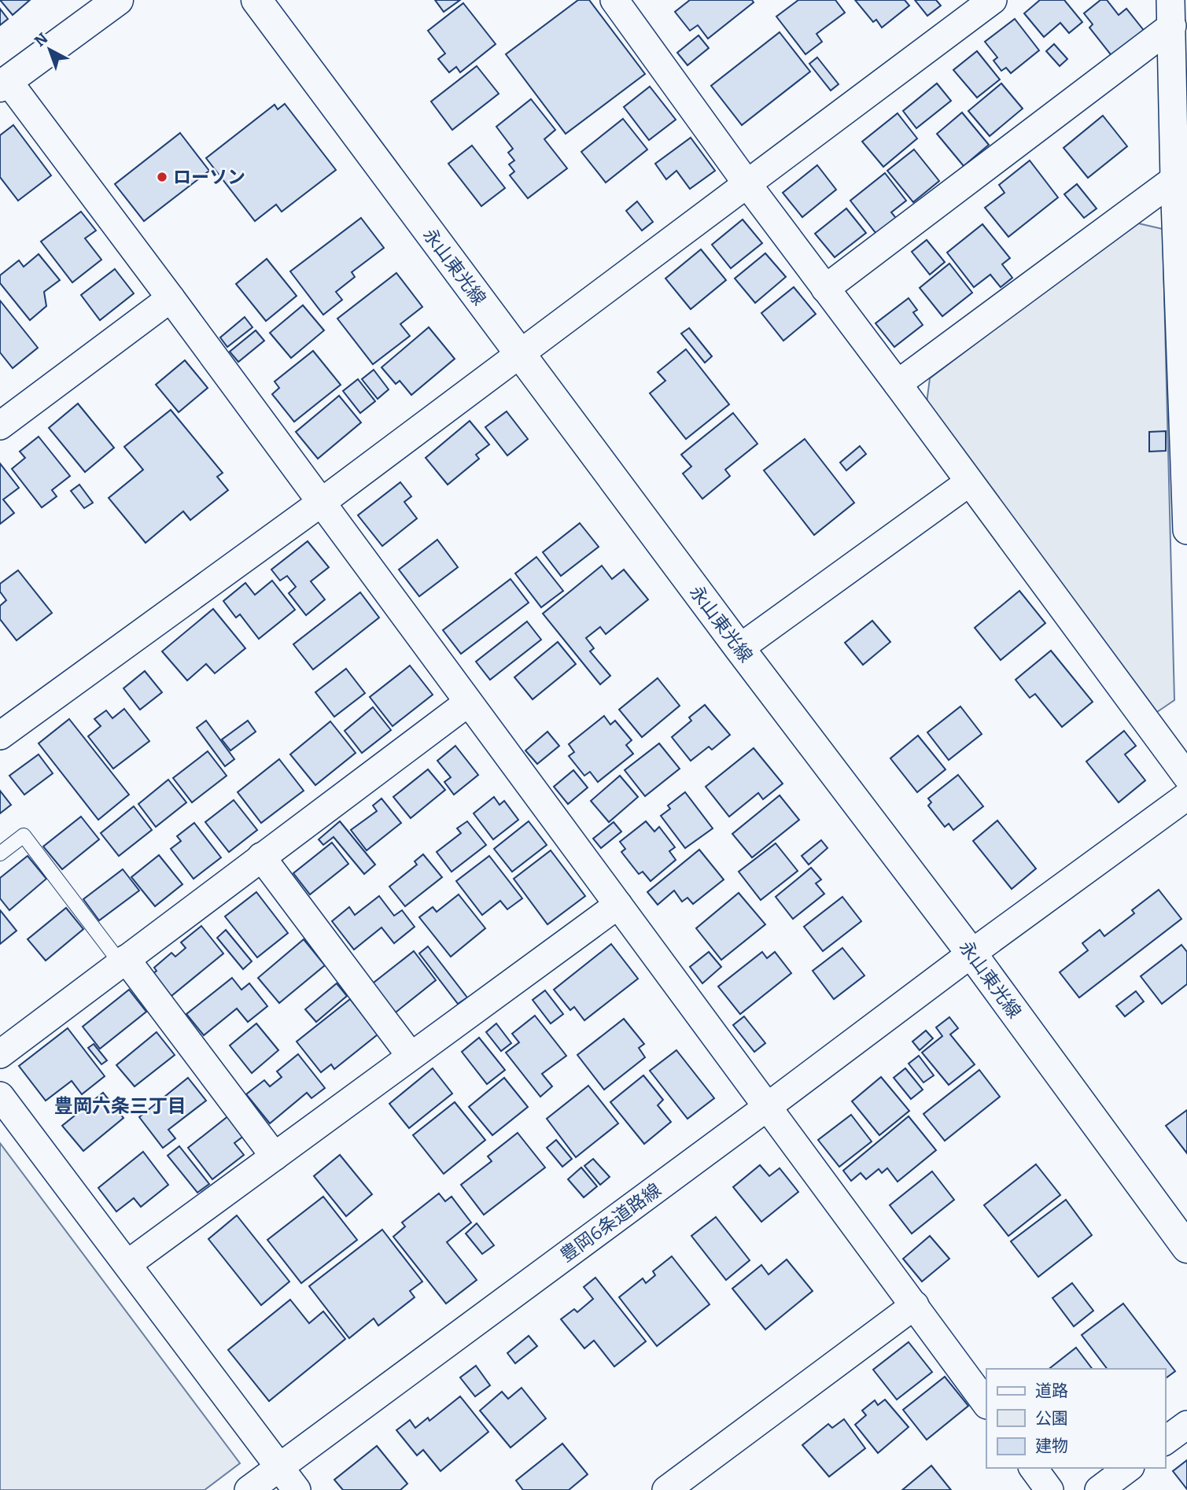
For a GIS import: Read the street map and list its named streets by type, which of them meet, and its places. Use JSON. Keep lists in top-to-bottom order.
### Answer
{
  "streets": {
    "street": ["永山東光線", "豊岡6条道路線"]
  },
  "crossings": [
    ["永山東光線", "豊岡6条道路線"]
  ],
  "districts": ["豊岡六条三丁目"],
  "places": ["ローソン"],
  "legend": ["道路", "公園", "建物"],
  "north": "top left"
}
